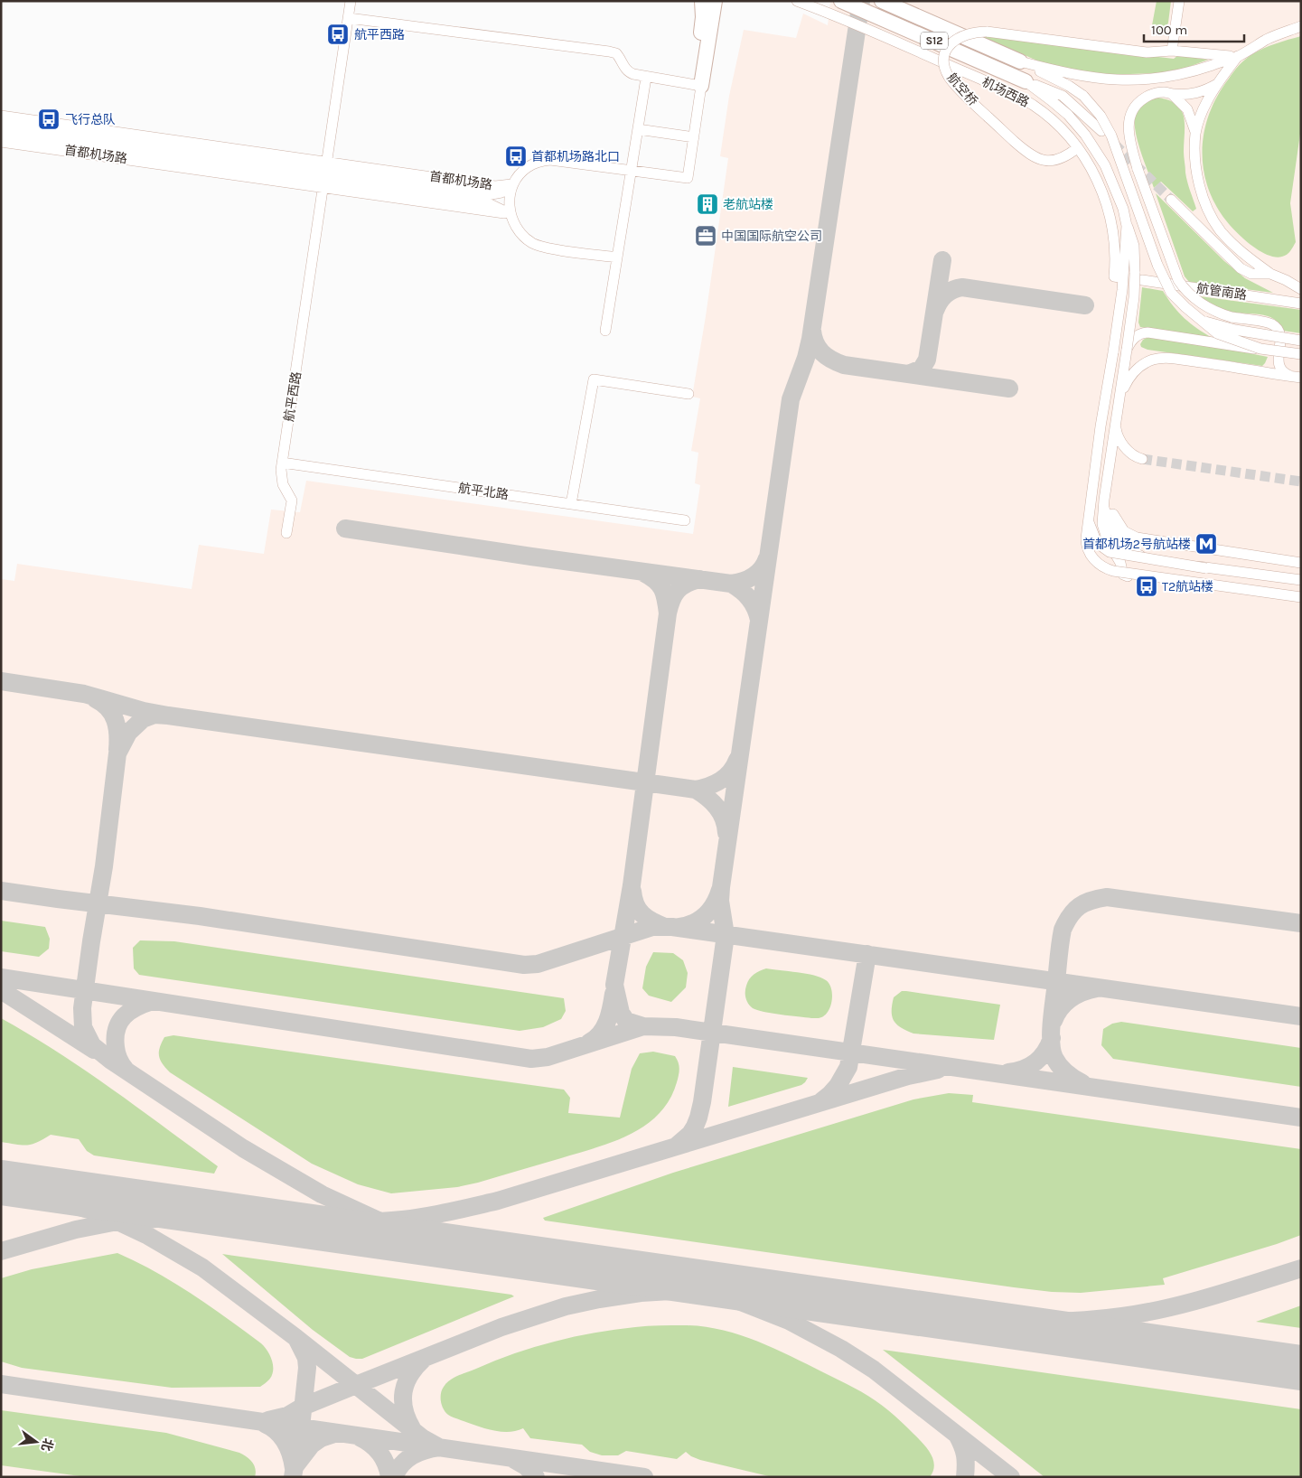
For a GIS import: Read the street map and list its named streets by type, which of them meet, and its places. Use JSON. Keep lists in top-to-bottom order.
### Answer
{
  "streets": {
    "highway": ["S12"],
    "street": [
      "航空桥",
      "机场西路",
      "首都机场路",
      "航管南路",
      "航平西路",
      "航平北路"
    ]
  },
  "crossings": [
    ["航空桥", "机场西路"],
    ["首都机场路", "航平西路"],
    ["航平西路", "航平北路"]
  ],
  "places": {
    "bus stop": [
      "航平西路",
      "飞行总队",
      "首都机场路北口",
      "T2航站楼"
    ],
    "building": ["老航站楼"],
    "office": ["中国国际航空公司"],
    "metro station": ["首都机场2号航站楼"]
  },
  "scale_bar": "100 m",
  "north": "right"
}
